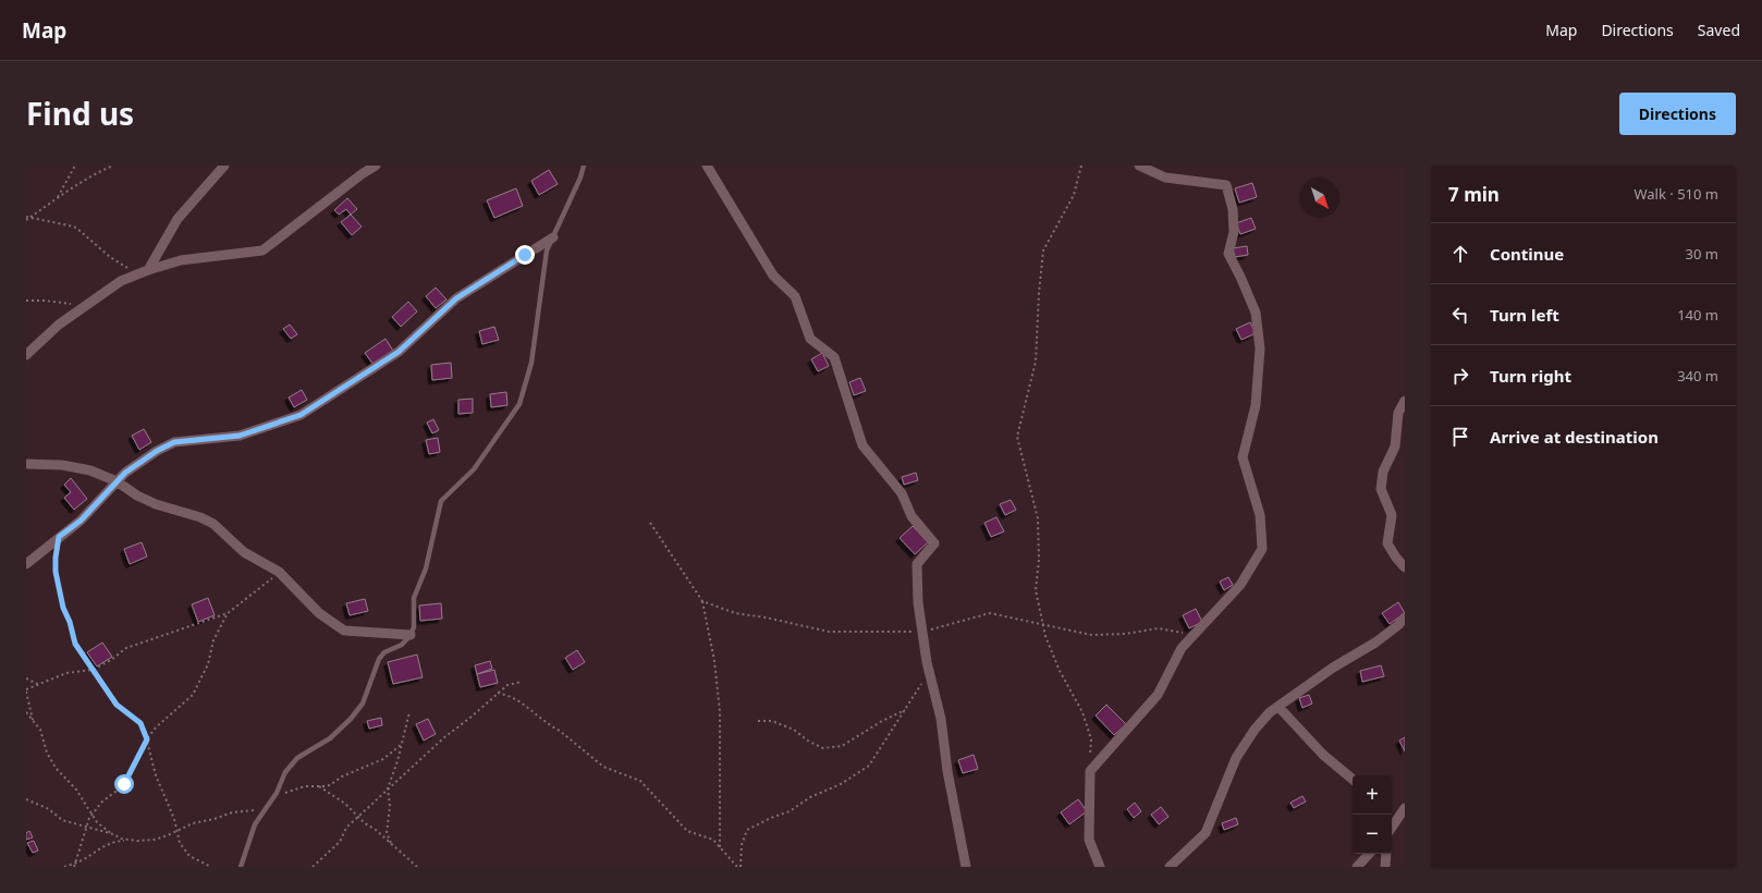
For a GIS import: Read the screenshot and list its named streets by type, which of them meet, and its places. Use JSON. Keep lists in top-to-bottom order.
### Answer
{
  "north": "bottom right",
  "page": {
    "header": "Map",
    "nav": ["Map", "Directions", "Saved"],
    "title": "Find us",
    "buttons": "Directions",
    "heading": ["7 min", "Walk · 510 m"],
    "list": [
      ["Continue", "30 m"],
      ["Turn left", "140 m"],
      ["Turn right", "340 m"],
      "Arrive at destination"
    ],
    "map_buttons": ["+", "−"]
  }
}
